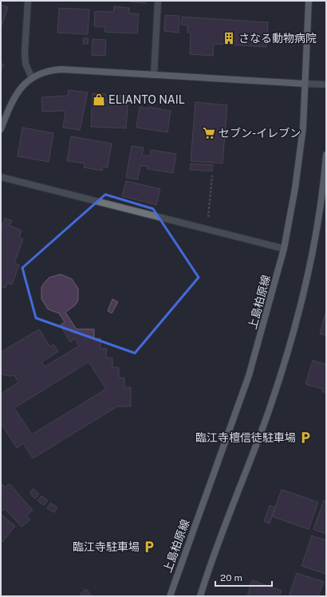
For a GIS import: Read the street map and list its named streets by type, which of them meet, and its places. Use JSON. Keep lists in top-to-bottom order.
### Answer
{
  "streets": {
    "street": ["上島柏原線"]
  },
  "places": {
    "building": ["さなる動物病院"],
    "shop": ["ELIANTO NAIL"],
    "supermarket": ["セブン-イレブン"],
    "parking": ["臨江寺檀信徒駐車場", "臨江寺駐車場"]
  },
  "scale_bar": "20 m"
}
